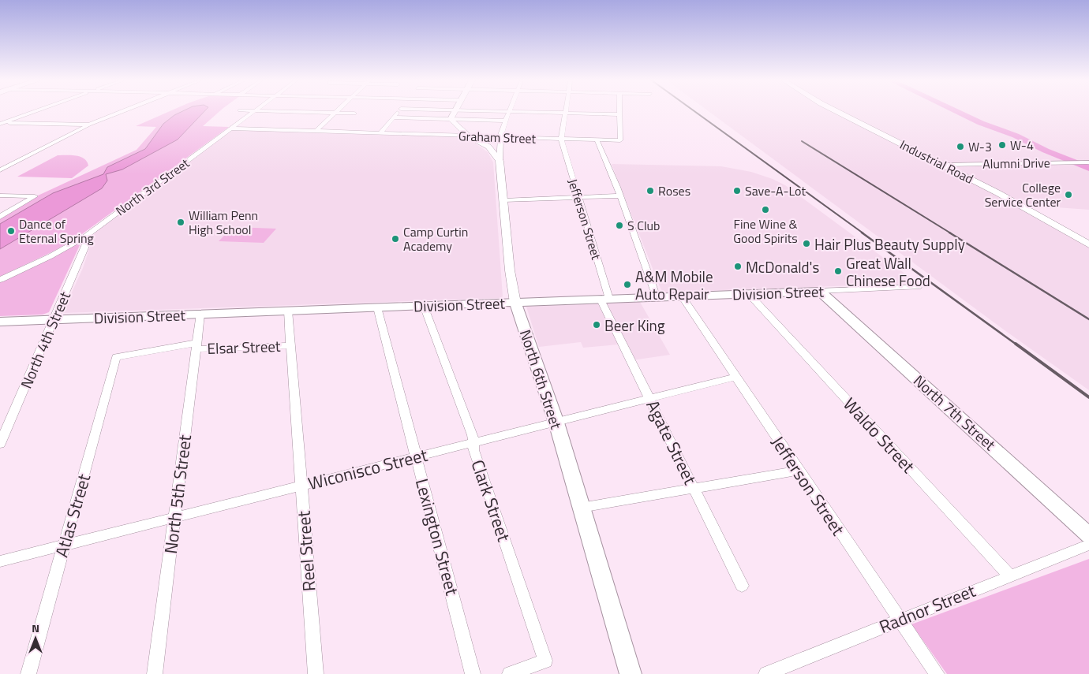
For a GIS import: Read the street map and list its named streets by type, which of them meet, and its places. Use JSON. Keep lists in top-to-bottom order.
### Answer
{
  "streets": {
    "main road": ["Division Street", "North 6th Street", "North 7th Street"],
    "street": [
      "Graham Street",
      "Industrial Road",
      "Alumni Drive",
      "North 3rd Street",
      "Jefferson Street",
      "North 4th Street",
      "Elsar Street",
      "Waldo Street",
      "Agate Street",
      "Wiconisco Street",
      "North 5th Street",
      "Clark Street",
      "Atlas Street",
      "Lexington Street",
      "Reel Street",
      "Radnor Street"
    ]
  },
  "crossings": [
    ["Graham Street", "North 3rd Street"],
    ["Graham Street", "Jefferson Street"],
    ["Graham Street", "North 6th Street"],
    ["Industrial Road", "Alumni Drive"],
    ["North 3rd Street", "North 4th Street"],
    ["Jefferson Street", "Division Street"],
    ["Jefferson Street", "Agate Street"],
    ["Jefferson Street", "Wiconisco Street"],
    ["Jefferson Street", "Radnor Street"],
    ["Division Street", "North 4th Street"],
    ["Division Street", "North 6th Street"],
    ["Division Street", "North 7th Street"],
    ["Division Street", "Waldo Street"],
    ["Division Street", "Agate Street"],
    ["Division Street", "North 5th Street"],
    ["Division Street", "Clark Street"],
    ["Division Street", "Lexington Street"],
    ["Division Street", "Reel Street"],
    ["Elsar Street", "North 5th Street"],
    ["Elsar Street", "Atlas Street"],
    ["Elsar Street", "Reel Street"],
    ["North 6th Street", "Wiconisco Street"],
    ["Waldo Street", "Radnor Street"],
    ["Agate Street", "Wiconisco Street"],
    ["Wiconisco Street", "North 5th Street"],
    ["Wiconisco Street", "Clark Street"],
    ["Wiconisco Street", "Atlas Street"],
    ["Wiconisco Street", "Lexington Street"],
    ["Wiconisco Street", "Reel Street"]
  ],
  "places": [
    "W-4",
    "W-3",
    "Roses",
    "Save-A-Lot",
    "College Service Center",
    "Fine Wine & Good Spirits",
    "William Penn High School",
    "S Club",
    "Dance of Eternal Spring",
    "Camp Curtin Academy",
    "Hair Plus Beauty Supply",
    "McDonald's",
    "Great Wall Chinese Food",
    "A&M Mobile Auto Repair",
    "Beer King"
  ],
  "north": "top"
}
